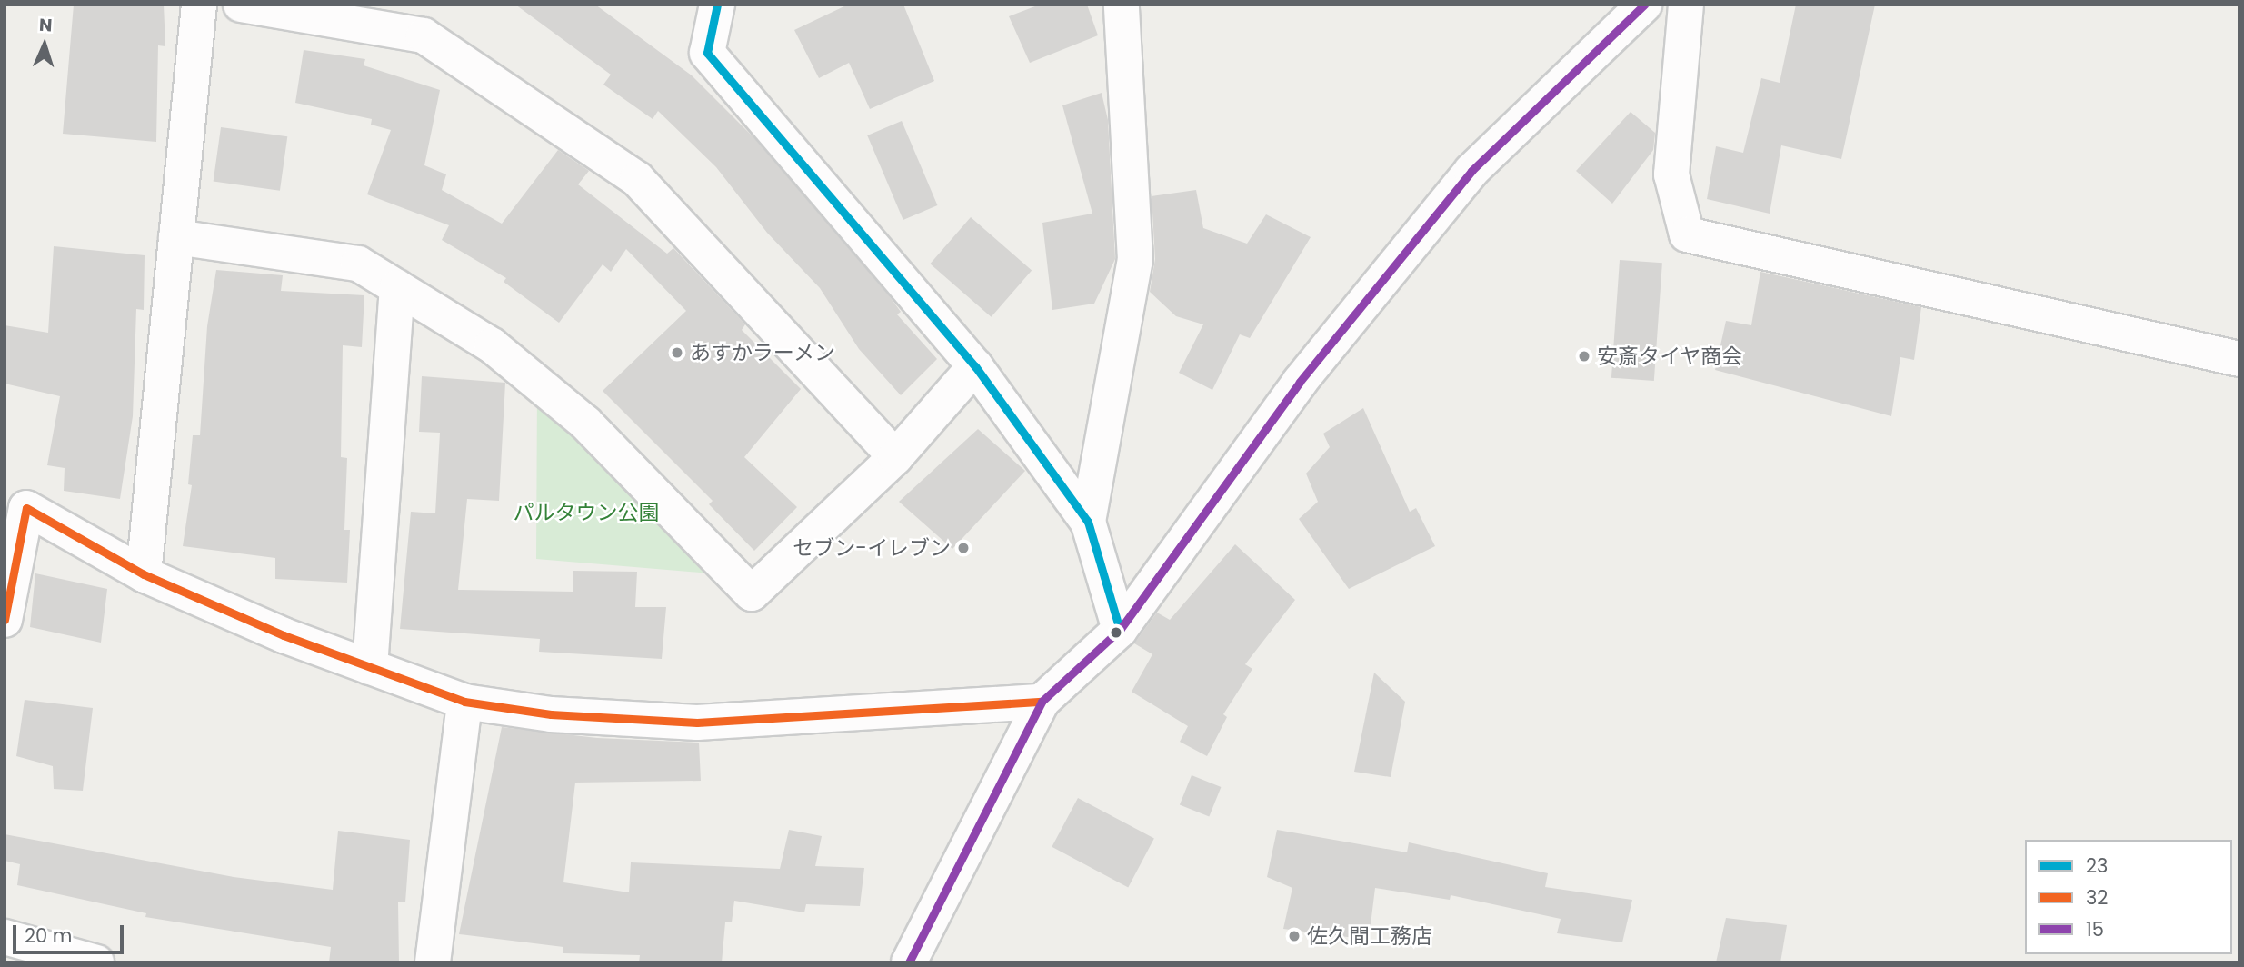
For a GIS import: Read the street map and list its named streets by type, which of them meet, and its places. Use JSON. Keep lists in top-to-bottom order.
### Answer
{
  "parks": ["パルタウン公園"],
  "places": [
    "あすかラーメン",
    "安斎タイヤ商会",
    "セブン-イレブン",
    "佐久間工務店"
  ],
  "lines": ["transit line 23", "transit line 15", "transit line 32"],
  "legend": ["23", "32", "15"],
  "scale_bar": "20 m",
  "north": "top"
}
